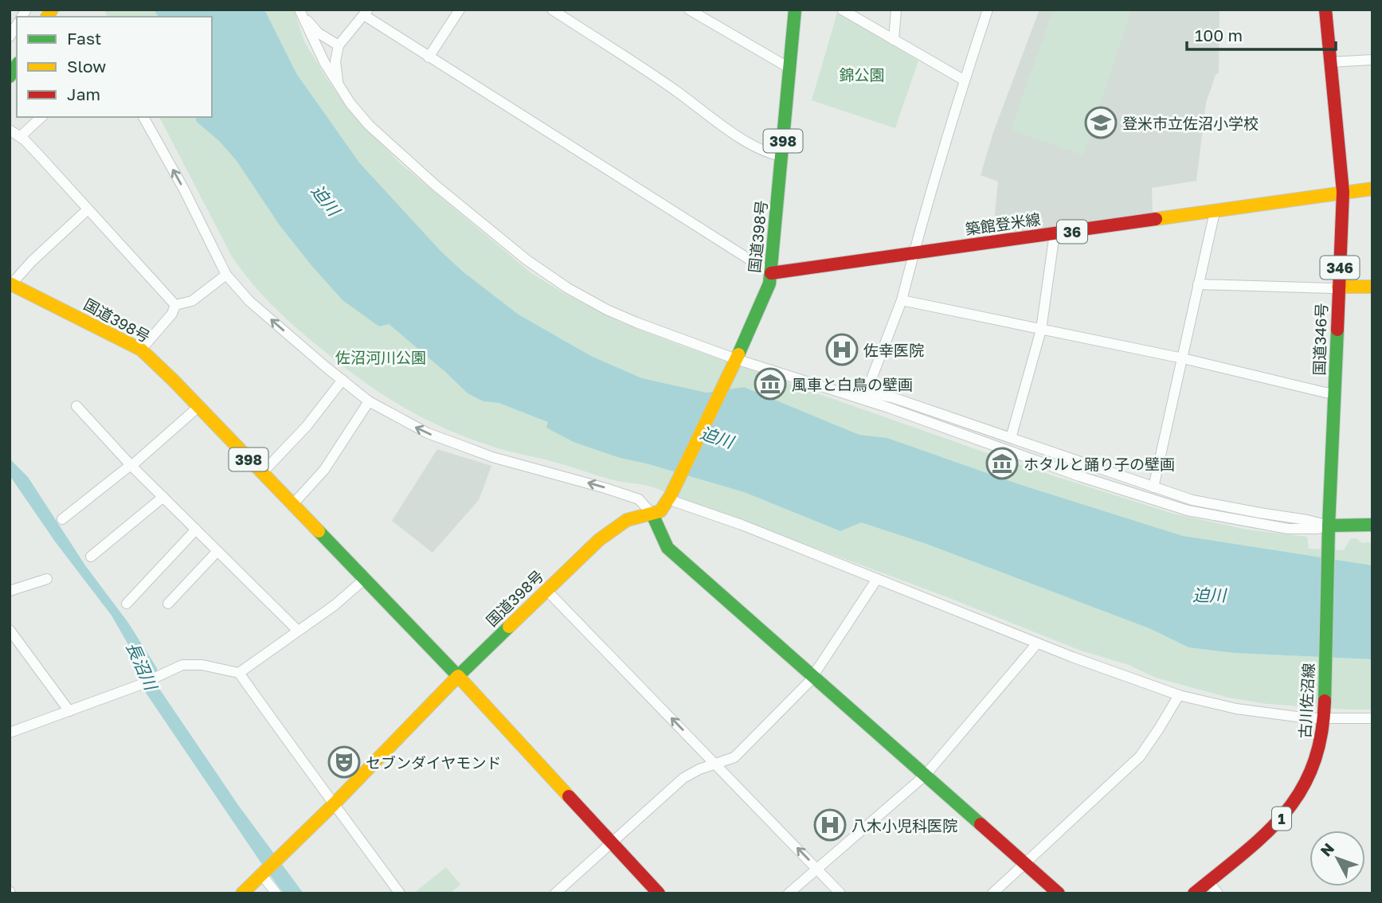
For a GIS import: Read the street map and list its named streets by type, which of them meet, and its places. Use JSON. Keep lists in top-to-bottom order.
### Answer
{
  "streets": {
    "main road": [
      "398",
      "築館登米線",
      "36",
      "国道398号",
      "346",
      "国道346号",
      "古川佐沼線",
      "1"
    ]
  },
  "crossings": [
    ["築館登米線", "国道398号"],
    ["築館登米線", "国道346号"],
    ["国道346号", "古川佐沼線"]
  ],
  "water": ["迫川", "長沼川"],
  "parks": ["錦公園", "佐沼河川公園"],
  "places": {
    "school or university": ["登米市立佐沼小学校"],
    "hospital": ["佐幸医院", "八木小児科医院"],
    "museum": ["風車と白鳥の壁画", "ホタルと踊り子の壁画"],
    "theatre": ["セブンダイヤモンド"]
  },
  "legend": ["Fast", "Slow", "Jam"],
  "scale_bar": "100 m",
  "north": "top left"
}
